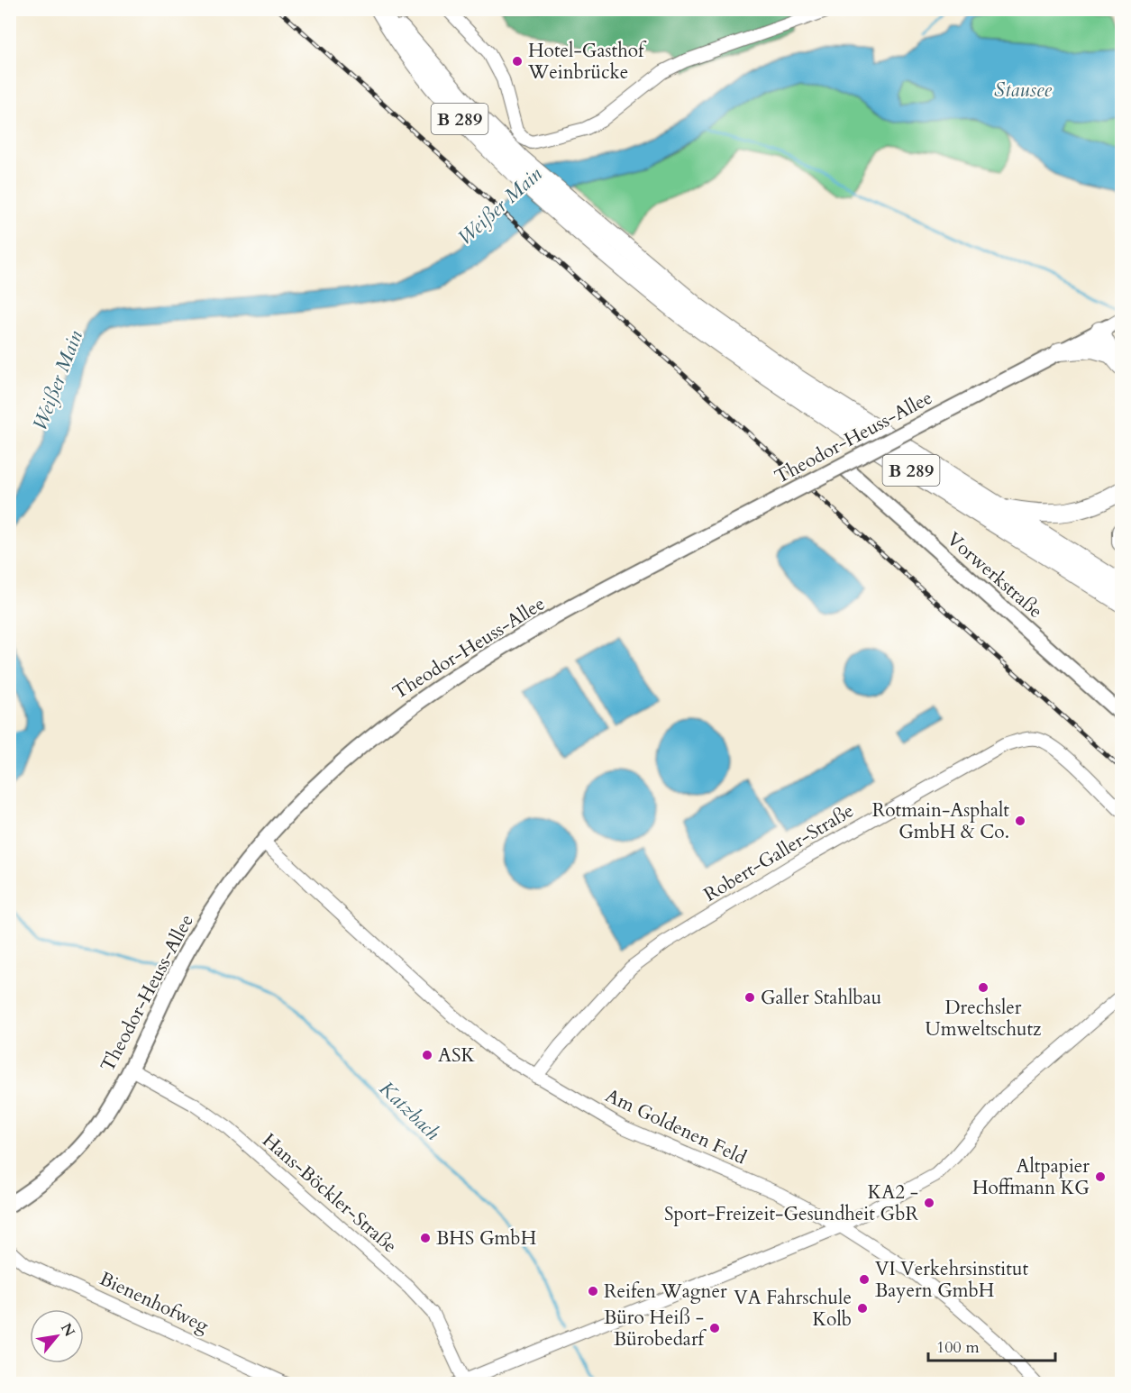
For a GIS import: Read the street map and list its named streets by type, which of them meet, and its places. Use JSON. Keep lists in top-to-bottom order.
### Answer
{
  "streets": {
    "highway": ["B 289"],
    "main road": ["Theodor-Heuss-Allee", "Vorwerkstraße"],
    "street": [
      "Robert-Galler-Straße",
      "Am Goldenen Feld",
      "Hans-Böckler-Straße",
      "Bienenhofweg"
    ]
  },
  "crossings": [
    ["Theodor-Heuss-Allee", "Vorwerkstraße"],
    ["Theodor-Heuss-Allee", "Am Goldenen Feld"],
    ["Theodor-Heuss-Allee", "Hans-Böckler-Straße"],
    ["Robert-Galler-Straße", "Am Goldenen Feld"]
  ],
  "water": ["Stausee", "Weißer Main", "Katzbach"],
  "places": [
    "Hotel-Gasthof Weinbrücke",
    "Rotmain-Asphalt GmbH & Co.",
    "Drechsler Umweltschutz",
    "Galler Stahlbau",
    "ASK",
    "Altpapier Hoffmann KG",
    "KA2 - Sport-Freizeit-Gesundheit GbR",
    "BHS GmbH",
    "VI Verkehrsinstitut Bayern GmbH",
    "Reifen Wagner",
    "VA Fahrschule Kolb",
    "Büro Heiß - Bürobedarf"
  ],
  "scale_bar": "100 m",
  "north": "top right"
}
